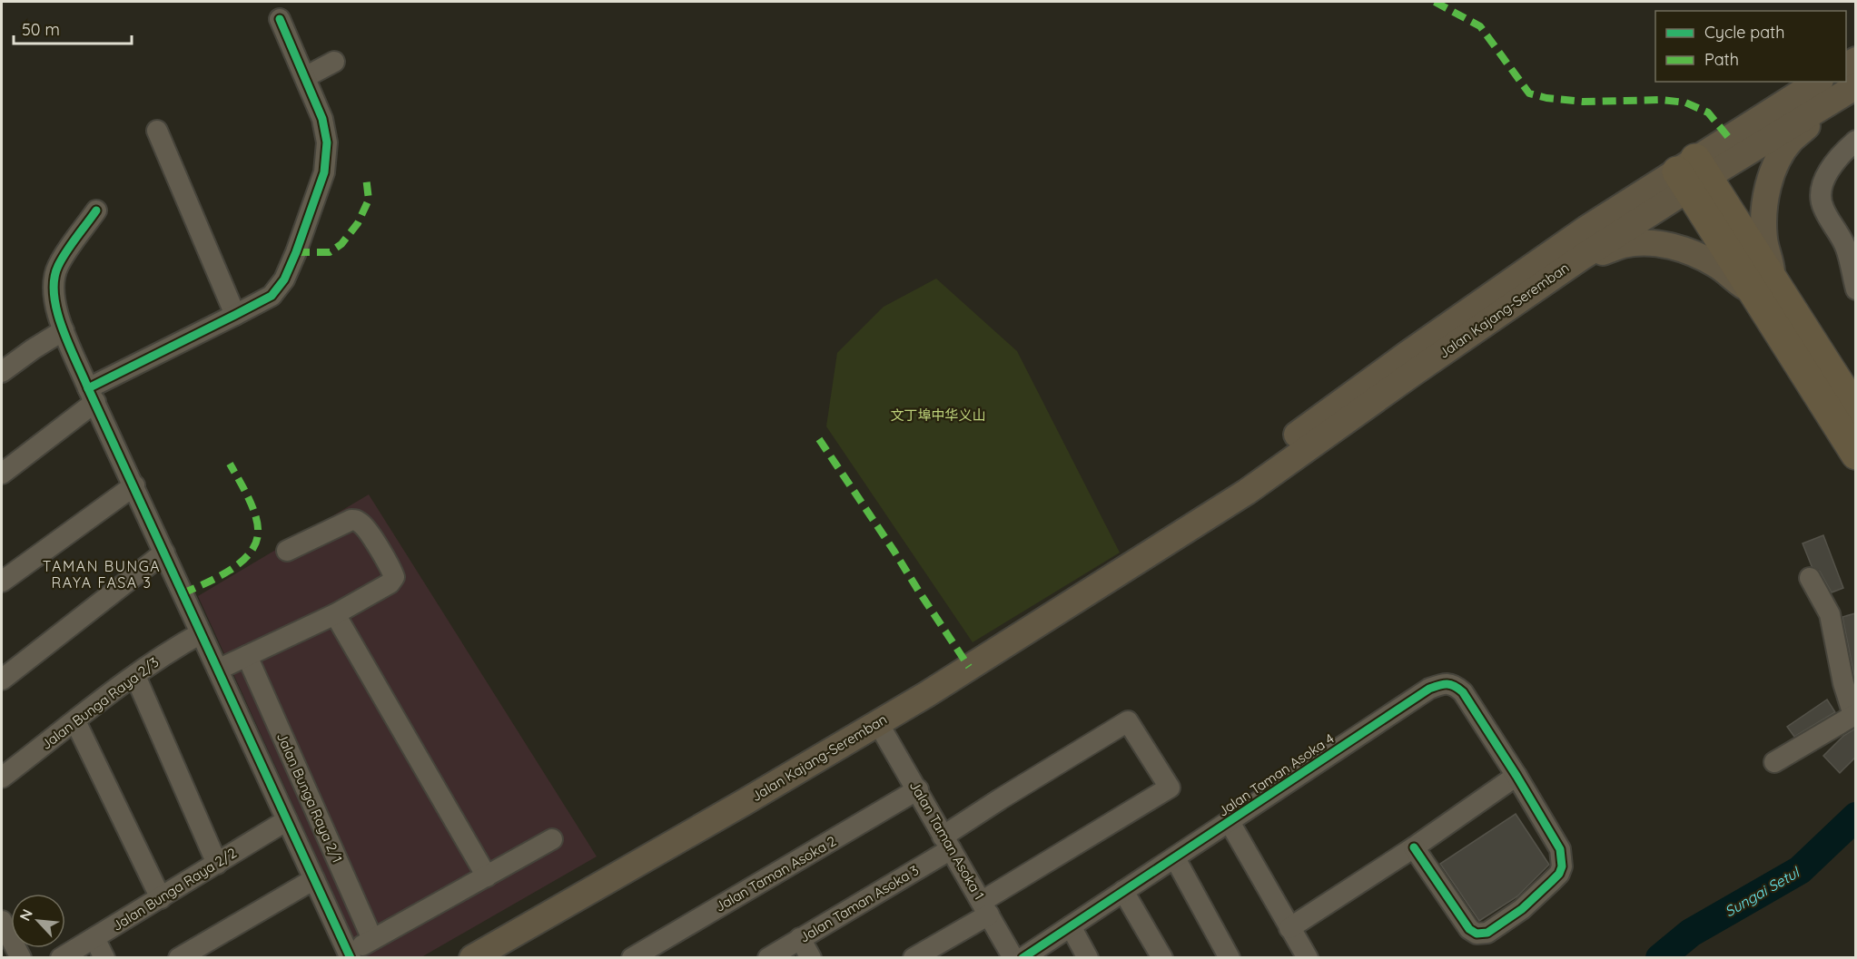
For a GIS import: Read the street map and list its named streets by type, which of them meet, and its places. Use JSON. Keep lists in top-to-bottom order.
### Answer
{
  "streets": {
    "main road": ["Jalan Kajang-Seremban"],
    "street": [
      "Jalan Bunga Raya 2/3",
      "Jalan Taman Asoka 4",
      "Jalan Bunga Raya 2/1",
      "Jalan Taman Asoka 1",
      "Jalan Taman Asoka 2",
      "Jalan Bunga Raya 2/2",
      "Jalan Taman Asoka 3"
    ]
  },
  "crossings": [
    ["Jalan Kajang-Seremban", "Jalan Taman Asoka 1"],
    ["Jalan Taman Asoka 1", "Jalan Taman Asoka 2"],
    ["Jalan Taman Asoka 1", "Jalan Taman Asoka 3"]
  ],
  "districts": ["TAMAN BUNGA RAYA FASA 3"],
  "water": ["Sungai Setul"],
  "parks": ["文丁埠中华义山"],
  "legend": ["Cycle path", "Path"],
  "scale_bar": "50 m",
  "north": "top left"
}
